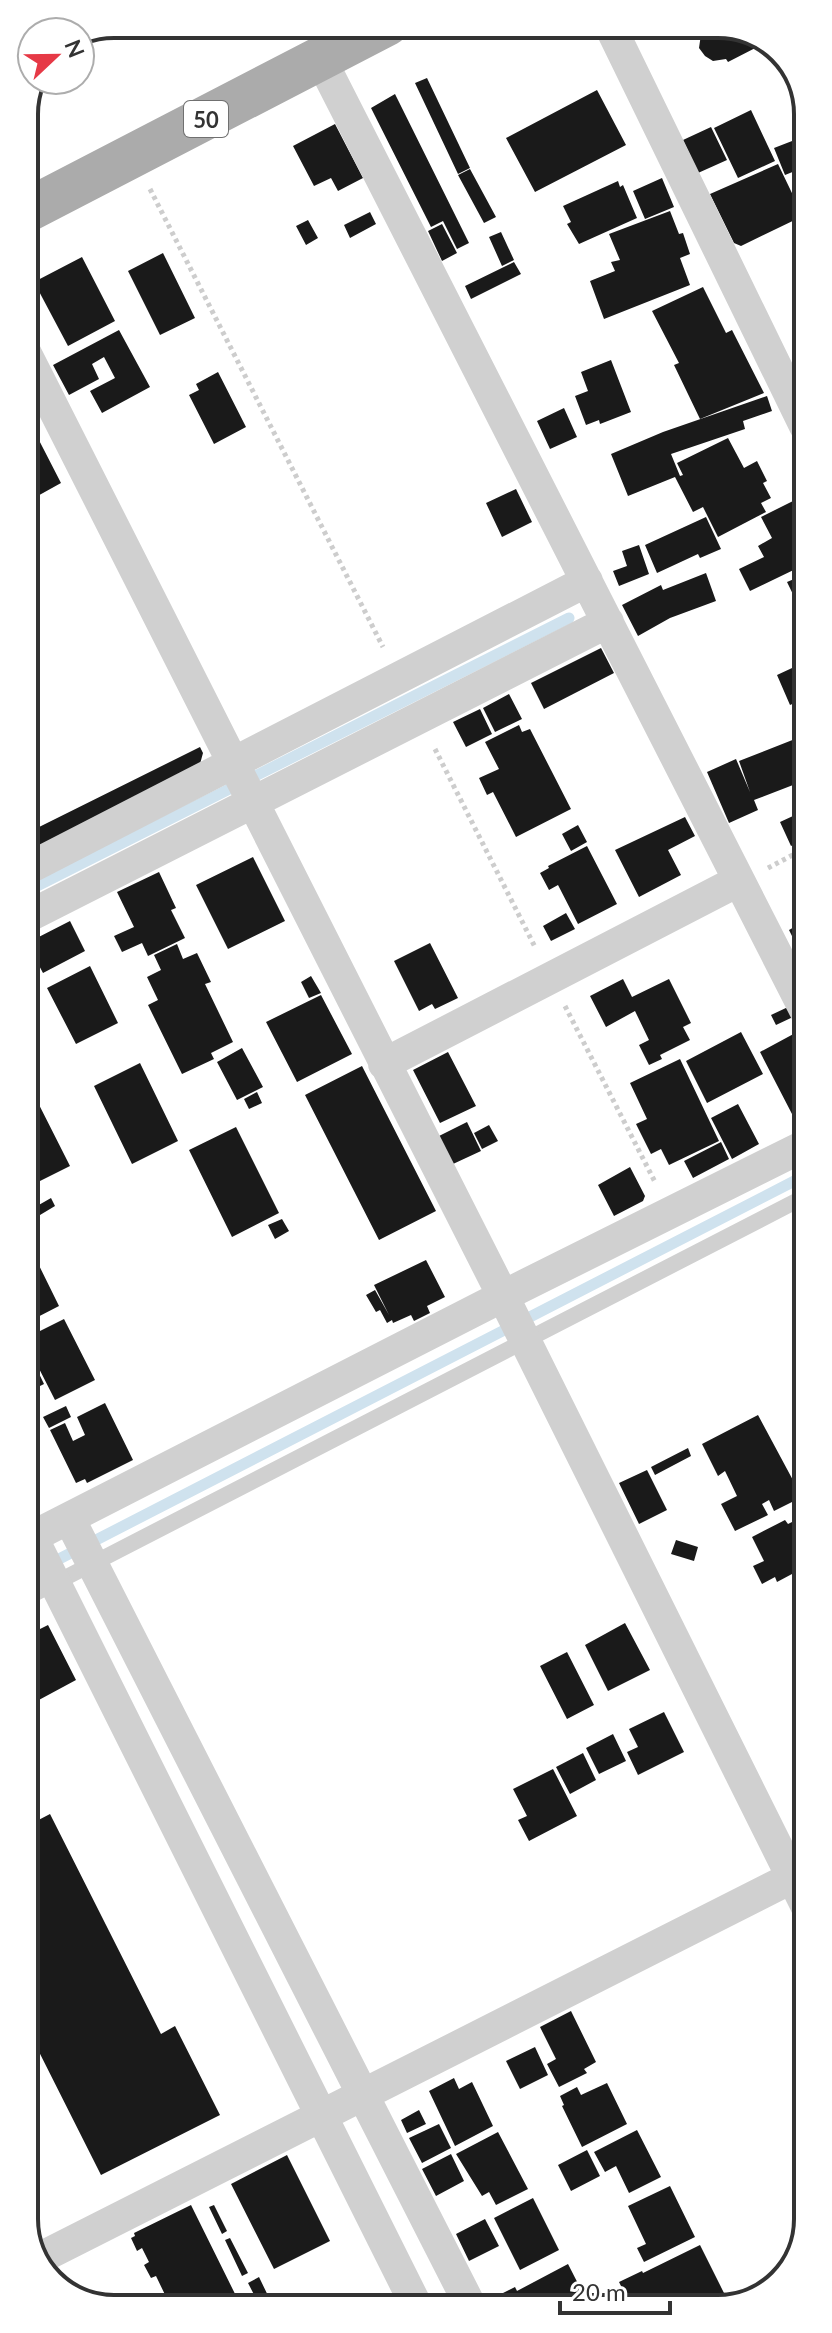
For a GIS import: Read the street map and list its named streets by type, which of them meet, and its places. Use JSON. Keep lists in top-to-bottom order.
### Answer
{
  "streets": {
    "main road": ["50"]
  },
  "scale_bar": "20 m",
  "north": "right"
}
